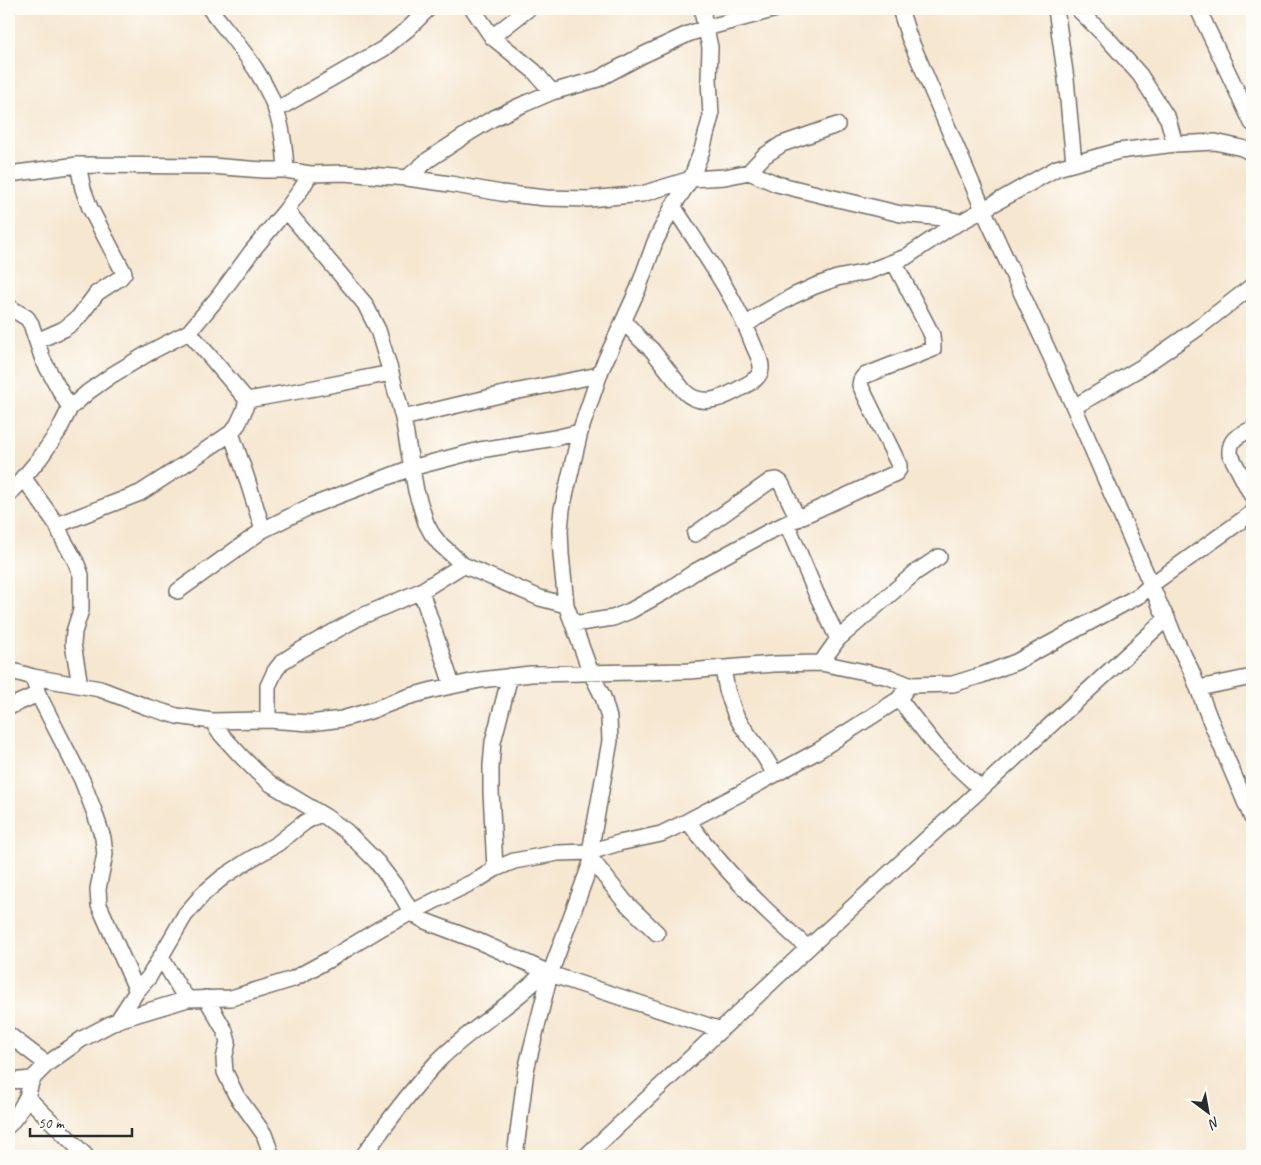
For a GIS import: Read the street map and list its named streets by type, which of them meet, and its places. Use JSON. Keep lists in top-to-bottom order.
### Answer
{
  "scale_bar": "50 m",
  "north": "bottom right"
}
